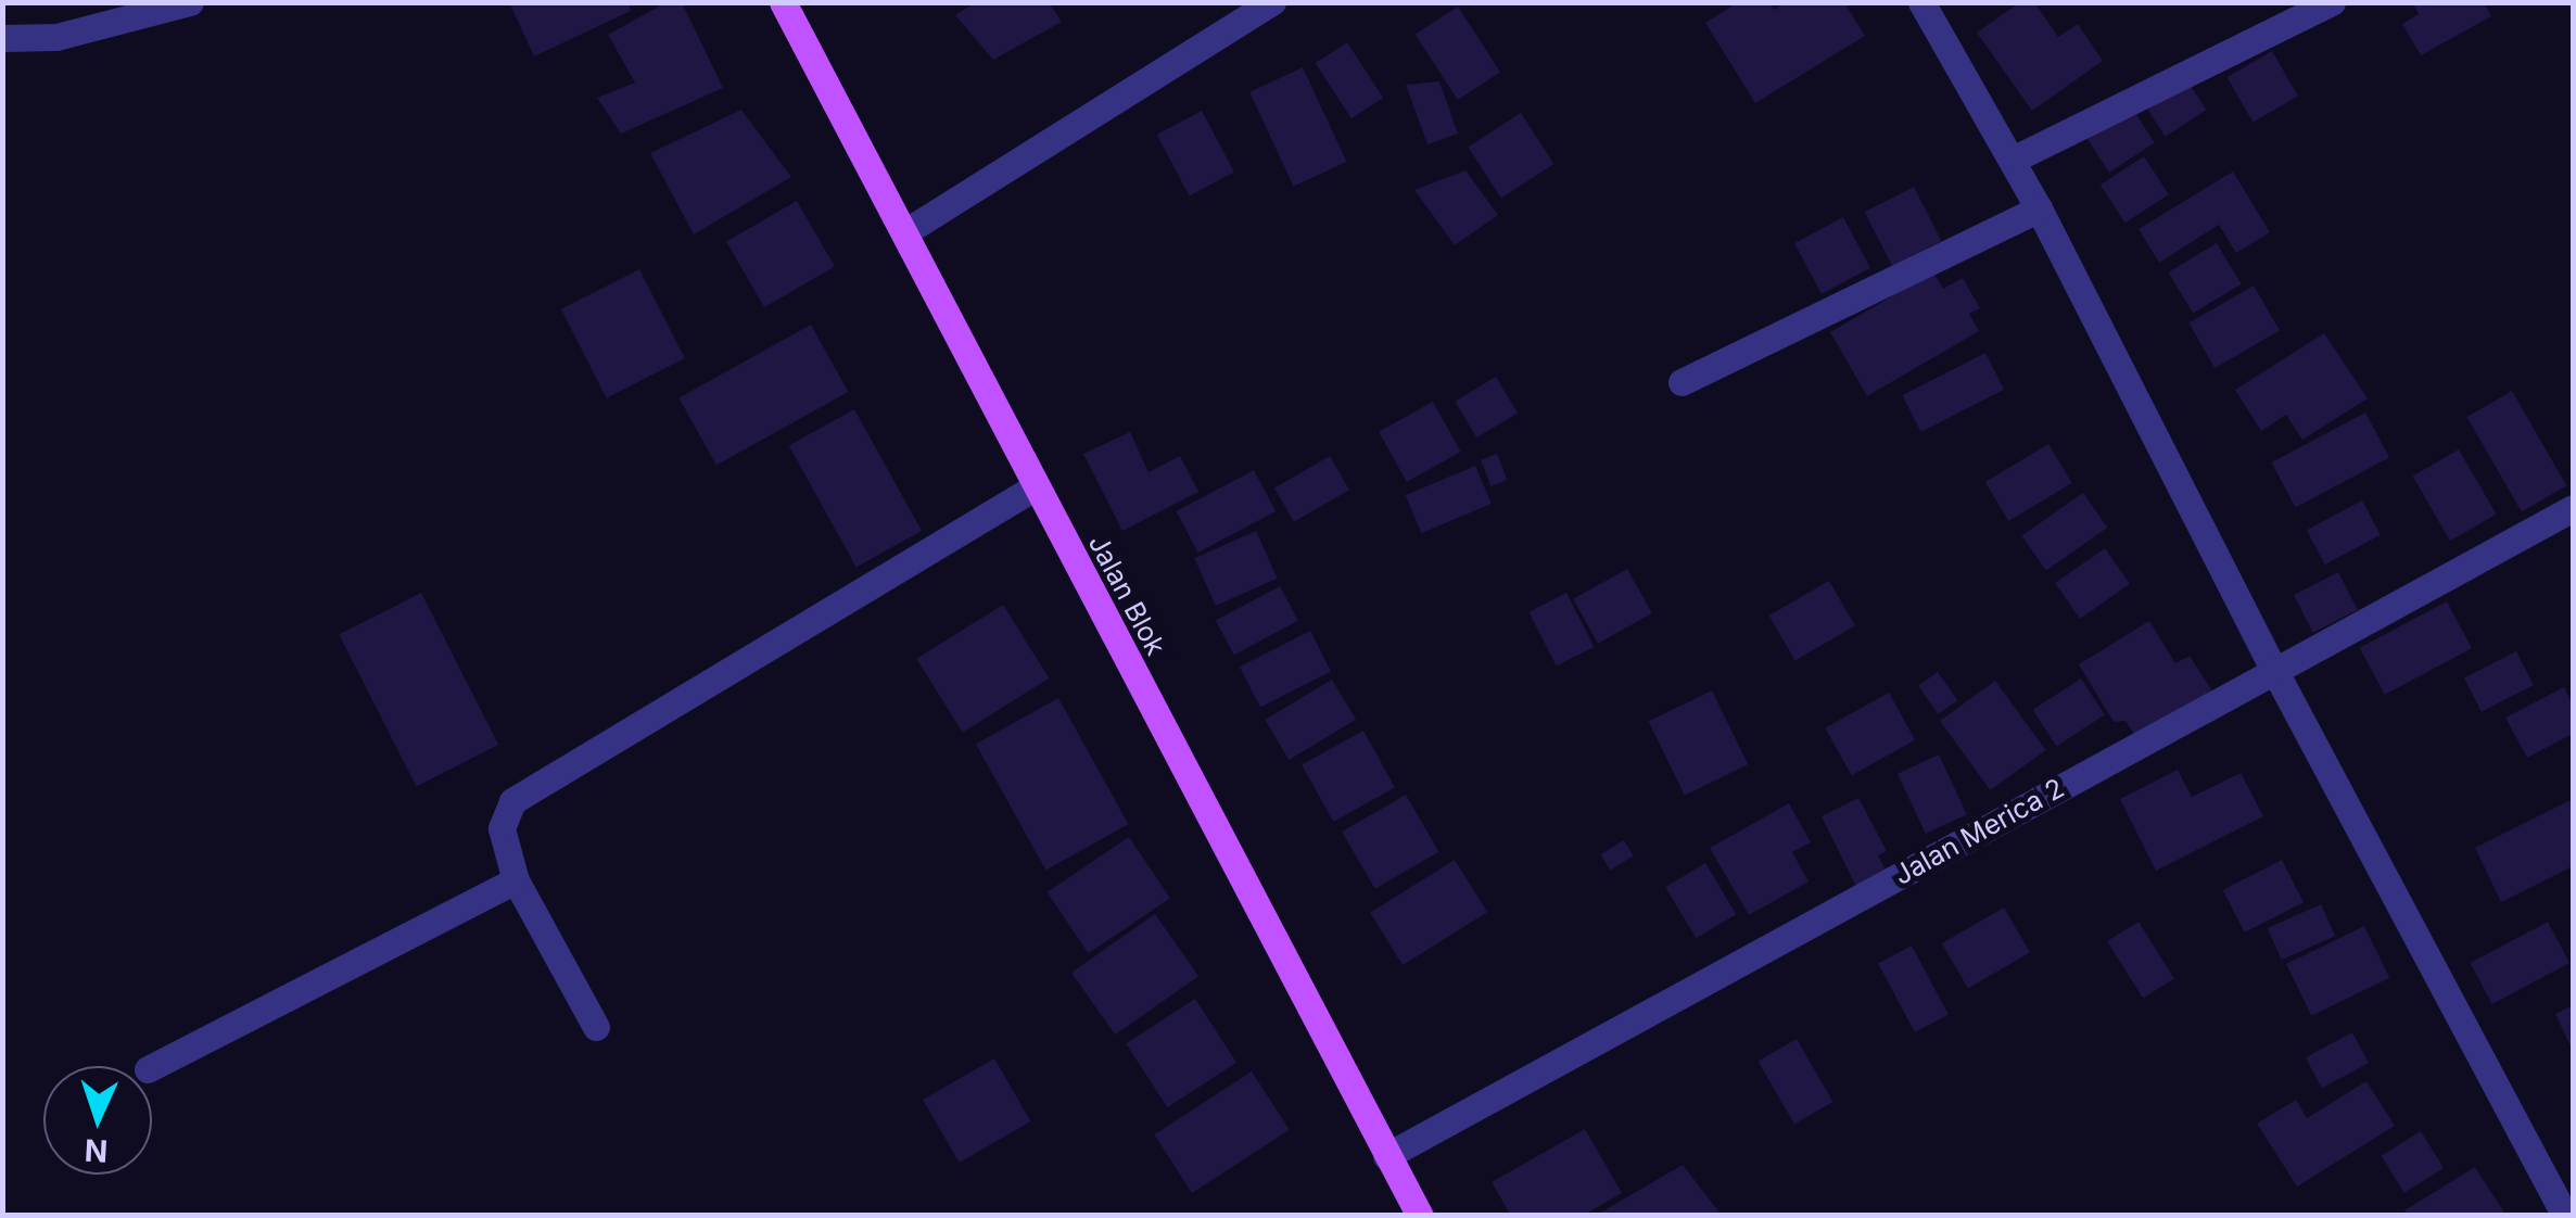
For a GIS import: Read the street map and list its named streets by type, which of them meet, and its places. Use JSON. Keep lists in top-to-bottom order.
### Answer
{
  "streets": {
    "main road": ["Jalan Blok"],
    "street": ["Jalan Merica 2"]
  },
  "crossings": [
    ["Jalan Blok", "Jalan Merica 2"]
  ],
  "north": "bottom"
}
